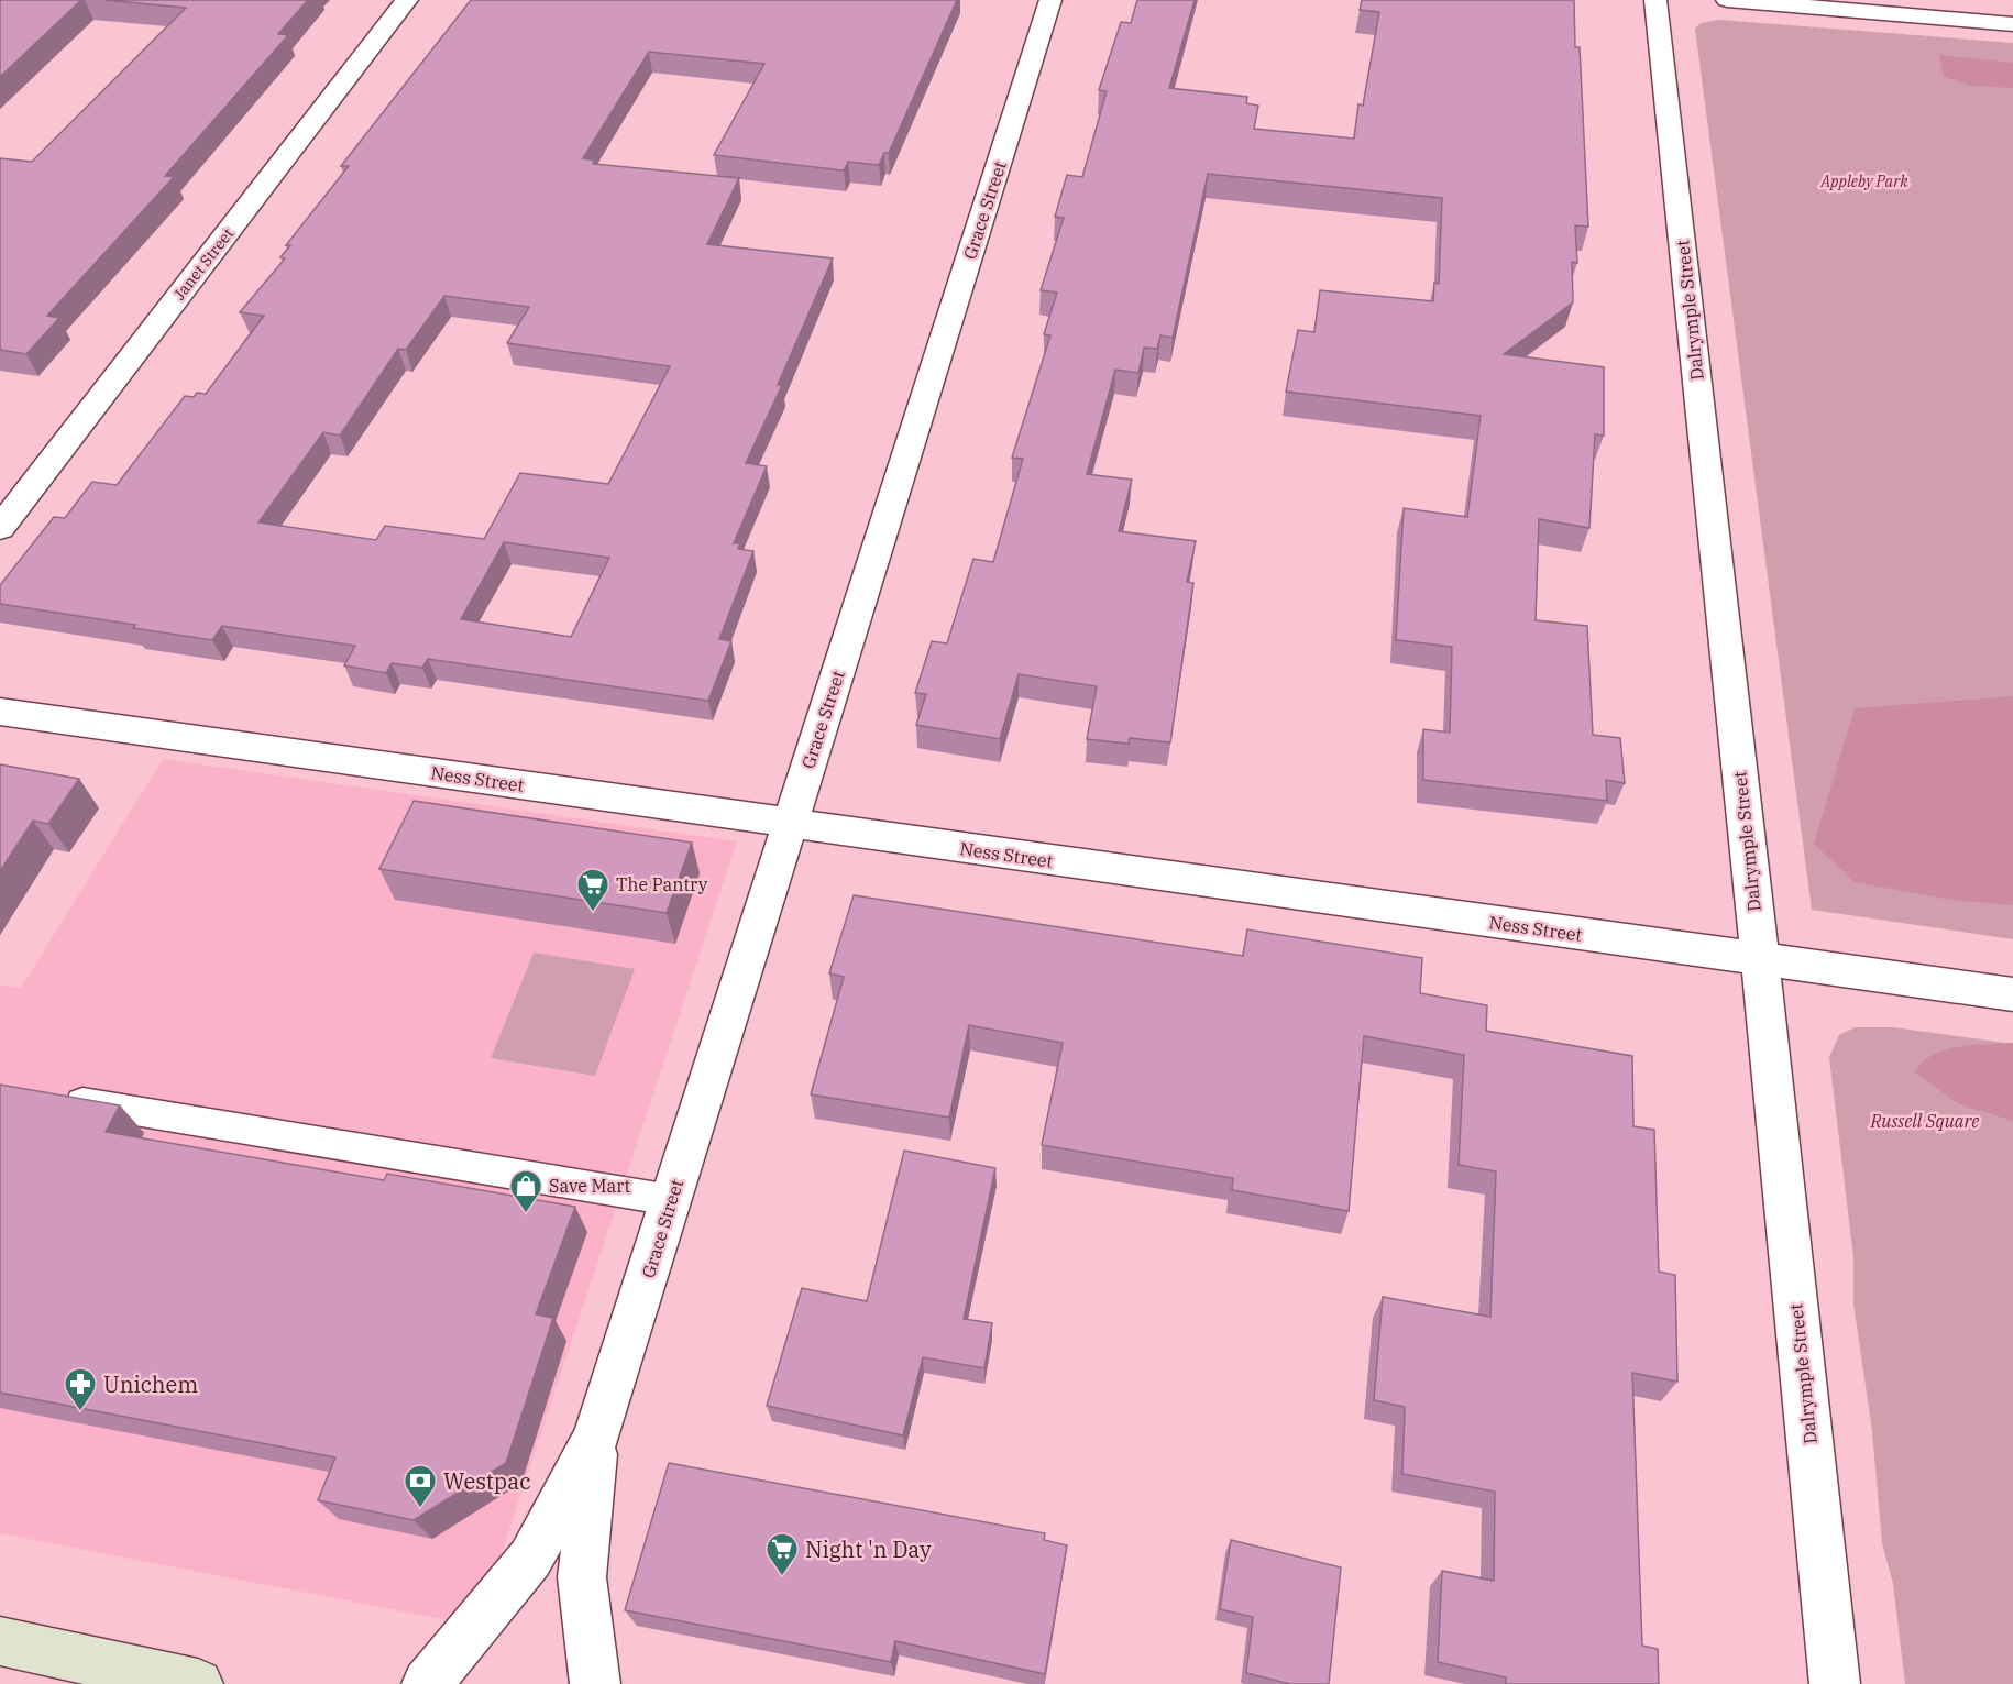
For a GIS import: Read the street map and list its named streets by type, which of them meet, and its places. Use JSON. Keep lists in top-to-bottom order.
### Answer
{
  "streets": {
    "street": [
      "Grace Street",
      "Janet Street",
      "Dalrymple Street",
      "Ness Street"
    ]
  },
  "crossings": [
    ["Grace Street", "Ness Street"],
    ["Dalrymple Street", "Ness Street"]
  ],
  "parks": ["Appleby Park", "Russell Square"],
  "places": {
    "supermarket": ["The Pantry", "Night 'n Day"],
    "shop": ["Save Mart"],
    "pharmacy": ["Unichem"],
    "bank": ["Westpac"]
  }
}
